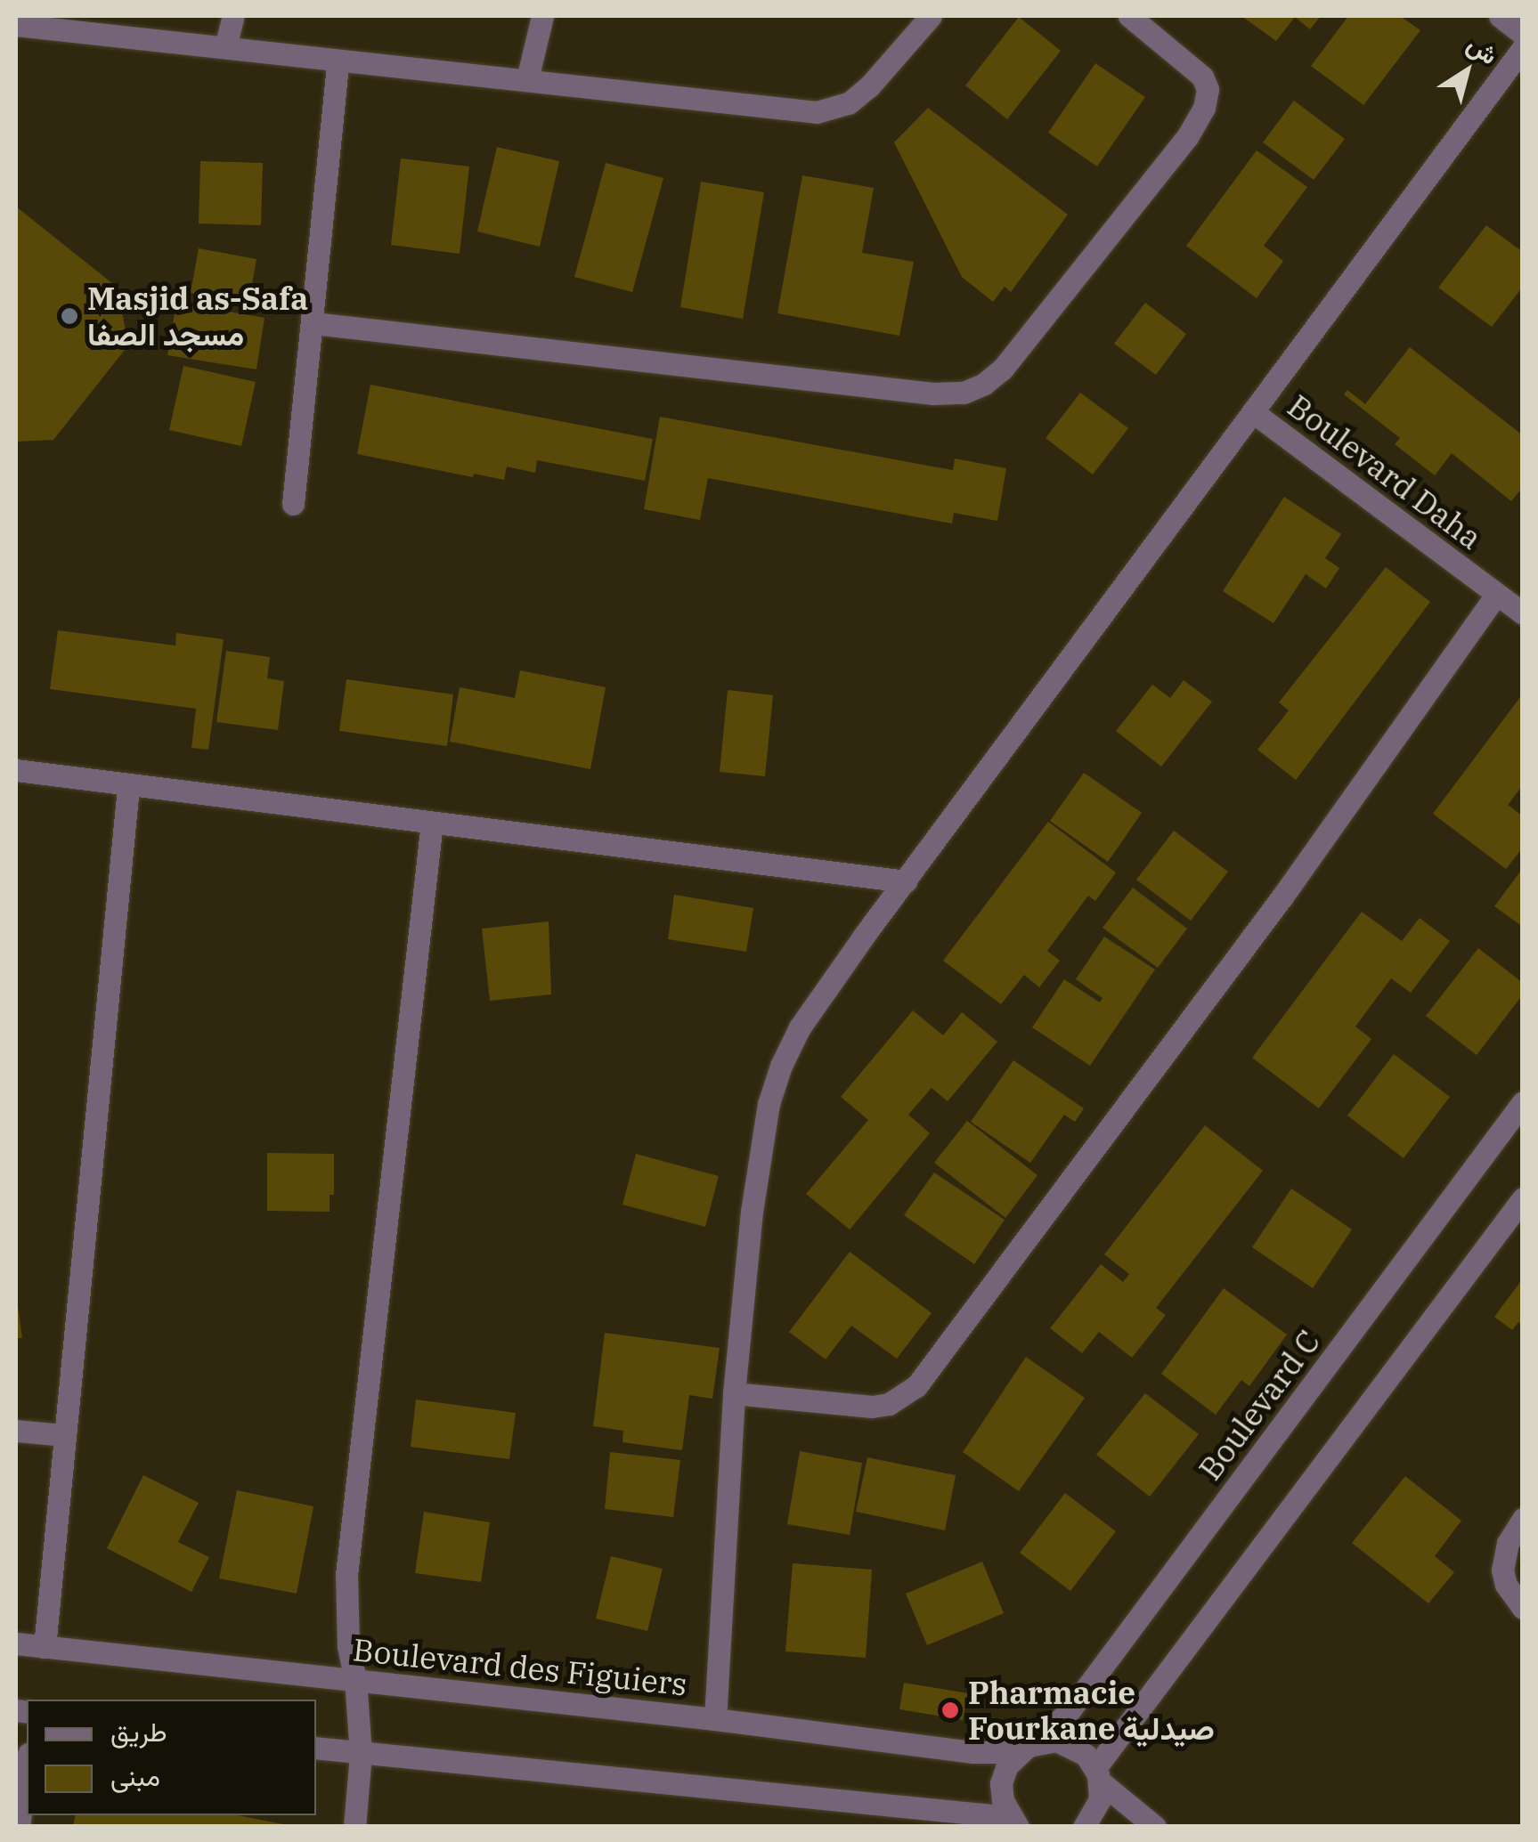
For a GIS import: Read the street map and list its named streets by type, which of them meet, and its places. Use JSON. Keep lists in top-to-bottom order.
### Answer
{
  "streets": {
    "street": ["Boulevard Daha", "Boulevard C", "Boulevard des Figuiers"]
  },
  "crossings": [
    ["Boulevard C", "Boulevard des Figuiers"]
  ],
  "places": ["Masjid as-Safa مسجد الصفا", "Pharmacie Fourkane صيدلية"],
  "legend": ["طريق", "مبنى"],
  "north": "top right"
}
